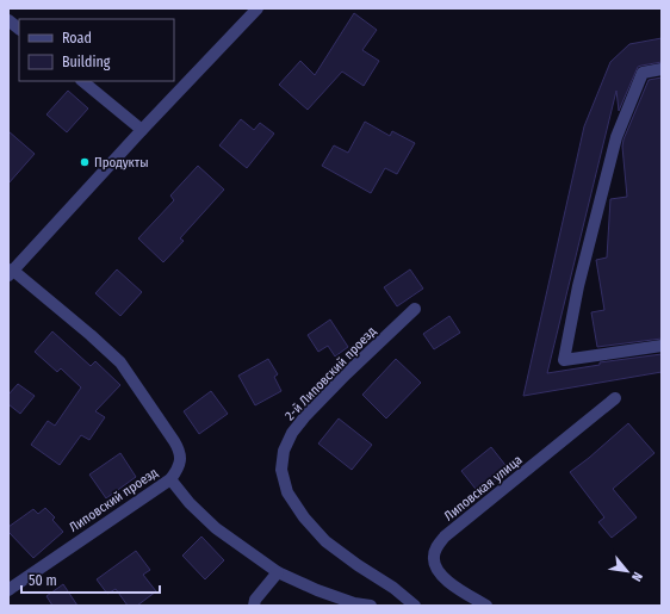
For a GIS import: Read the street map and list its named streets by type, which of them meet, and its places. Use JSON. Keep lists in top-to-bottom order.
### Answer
{
  "streets": {
    "street": ["2-й Липовский проезд", "Липовская улица", "Липовский проезд"]
  },
  "places": ["Продукты"],
  "legend": ["Road", "Building"],
  "scale_bar": "50 m",
  "north": "bottom right"
}
